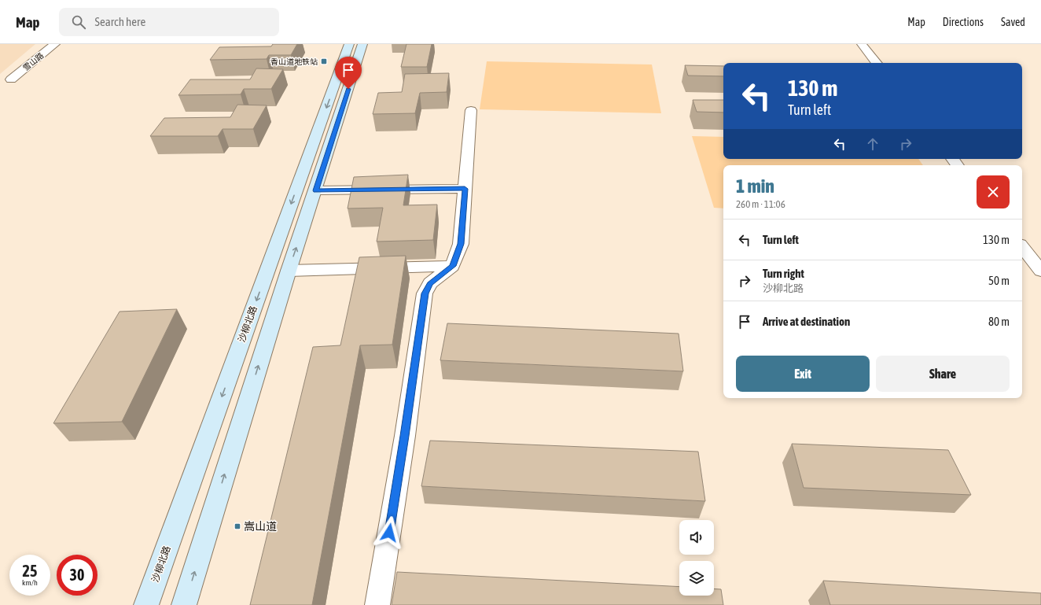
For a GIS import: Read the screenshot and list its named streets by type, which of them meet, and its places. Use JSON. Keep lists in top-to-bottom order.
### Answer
{
  "streets": {
    "main road": ["沙柳北路"],
    "street": ["雪山路"]
  },
  "places": {
    "transit": ["香山道地铁站", "嵩山道"]
  },
  "page": {
    "header": "Map",
    "search": "Search here",
    "nav": ["Map", "Directions", "Saved"],
    "turn": ["130 m", "Turn left"],
    "heading": ["1 min", "260 m · 11:06"],
    "list": [
      {
        "name": "Turn left",
        "value": "130 m"
      },
      {
        "name": "Turn right",
        "note": "沙柳北路",
        "value": "50 m"
      },
      {
        "name": "Arrive at destination",
        "value": "80 m"
      }
    ],
    "buttons": ["Exit", "Share"],
    "speed": "25 km/h",
    "limit": "30"
  }
}
